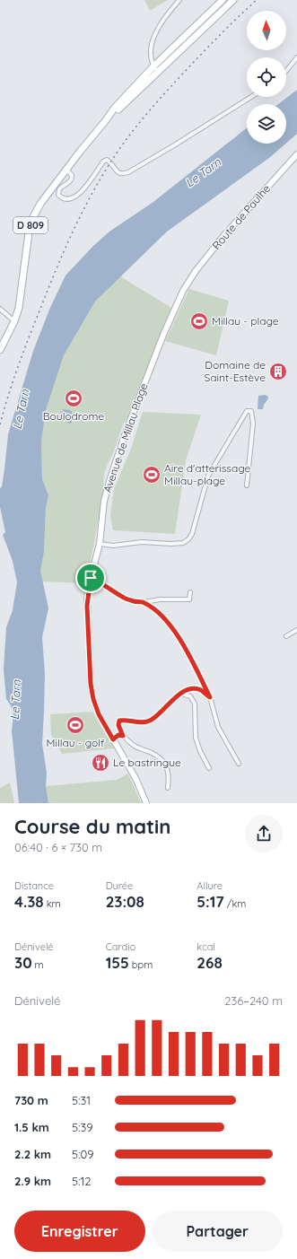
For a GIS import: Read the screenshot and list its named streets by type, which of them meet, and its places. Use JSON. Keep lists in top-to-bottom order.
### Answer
{
  "streets": {
    "main road": ["D 809"],
    "street": ["Route de Paulhe", "Avenue de Millau Plage"]
  },
  "crossings": [
    ["Route de Paulhe", "Avenue de Millau Plage"]
  ],
  "water": ["Le Tarn"],
  "places": {
    "sports": [
      "Millau - plage",
      "Boulodrome",
      "Aire d'atterissage Millau-plage",
      "Millau - golf"
    ],
    "building": ["Domaine de Saint-Estève"],
    "restaurant": ["Le bastringue"]
  },
  "north": "top",
  "page": {
    "heading": ["Course du matin", "06:40 · 6 × 730 m"],
    "stats": [
      ["Distance", "4.38 km"],
      ["Durée", "23:08"],
      ["Allure", "5:17 /km"],
      ["Dénivelé", "30 m"],
      ["Cardio", "155 bpm"],
      ["kcal", "268"]
    ],
    "chart": ["Dénivelé", "236–240 m"],
    "list": [
      {
        "name": "730 m",
        "note": "5:31"
      },
      {
        "name": "1.5 km",
        "note": "5:39"
      },
      {
        "name": "2.2 km",
        "note": "5:09"
      },
      {
        "name": "2.9 km",
        "note": "5:12"
      }
    ],
    "buttons": ["Enregistrer", "Partager"]
  }
}
